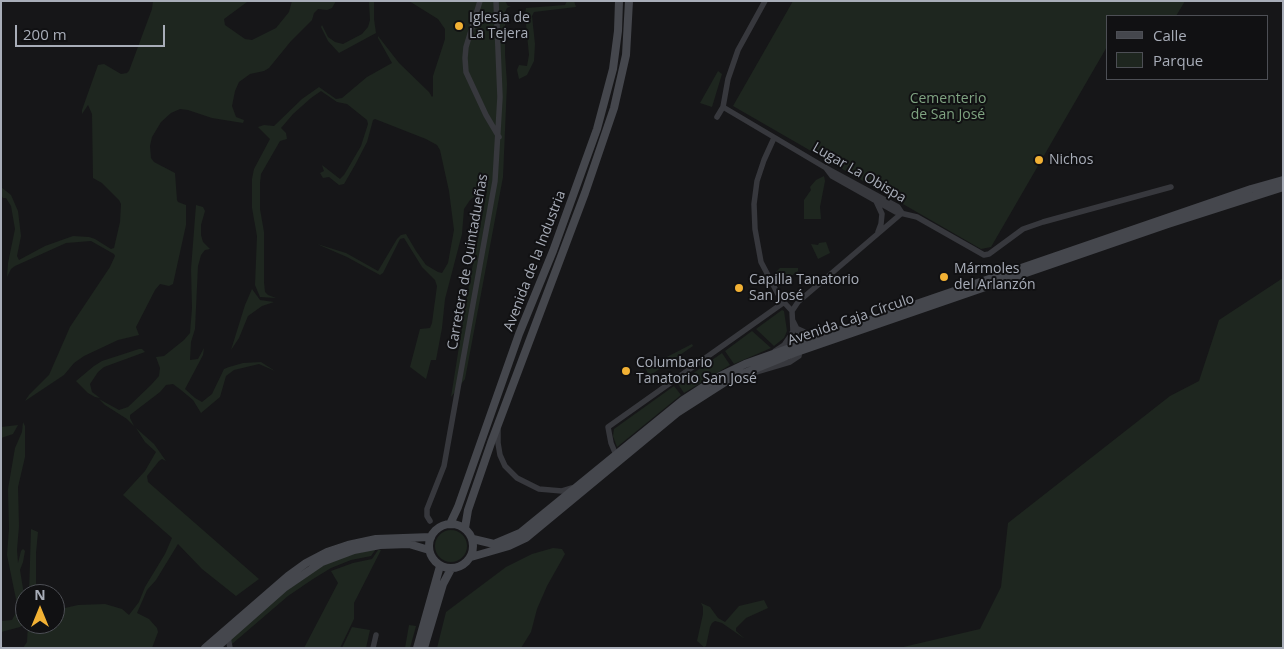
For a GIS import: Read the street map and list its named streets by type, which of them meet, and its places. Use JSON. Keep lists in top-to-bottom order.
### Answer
{
  "streets": {
    "main road": ["Avenida de la Industria", "Avenida Caja Círculo"],
    "street": ["Lugar La Obispa", "Carretera de Quintadueñas"]
  },
  "crossings": [
    ["Avenida de la Industria", "Avenida Caja Círculo"]
  ],
  "parks": ["Cementerio de San José"],
  "places": [
    "Iglesia de La Tejera",
    "Nichos",
    "Mármoles del Arlanzón",
    "Capilla Tanatorio San José",
    "Columbario Tanatorio San José"
  ],
  "legend": ["Calle", "Parque"],
  "scale_bar": "200 m",
  "north": "top"
}
